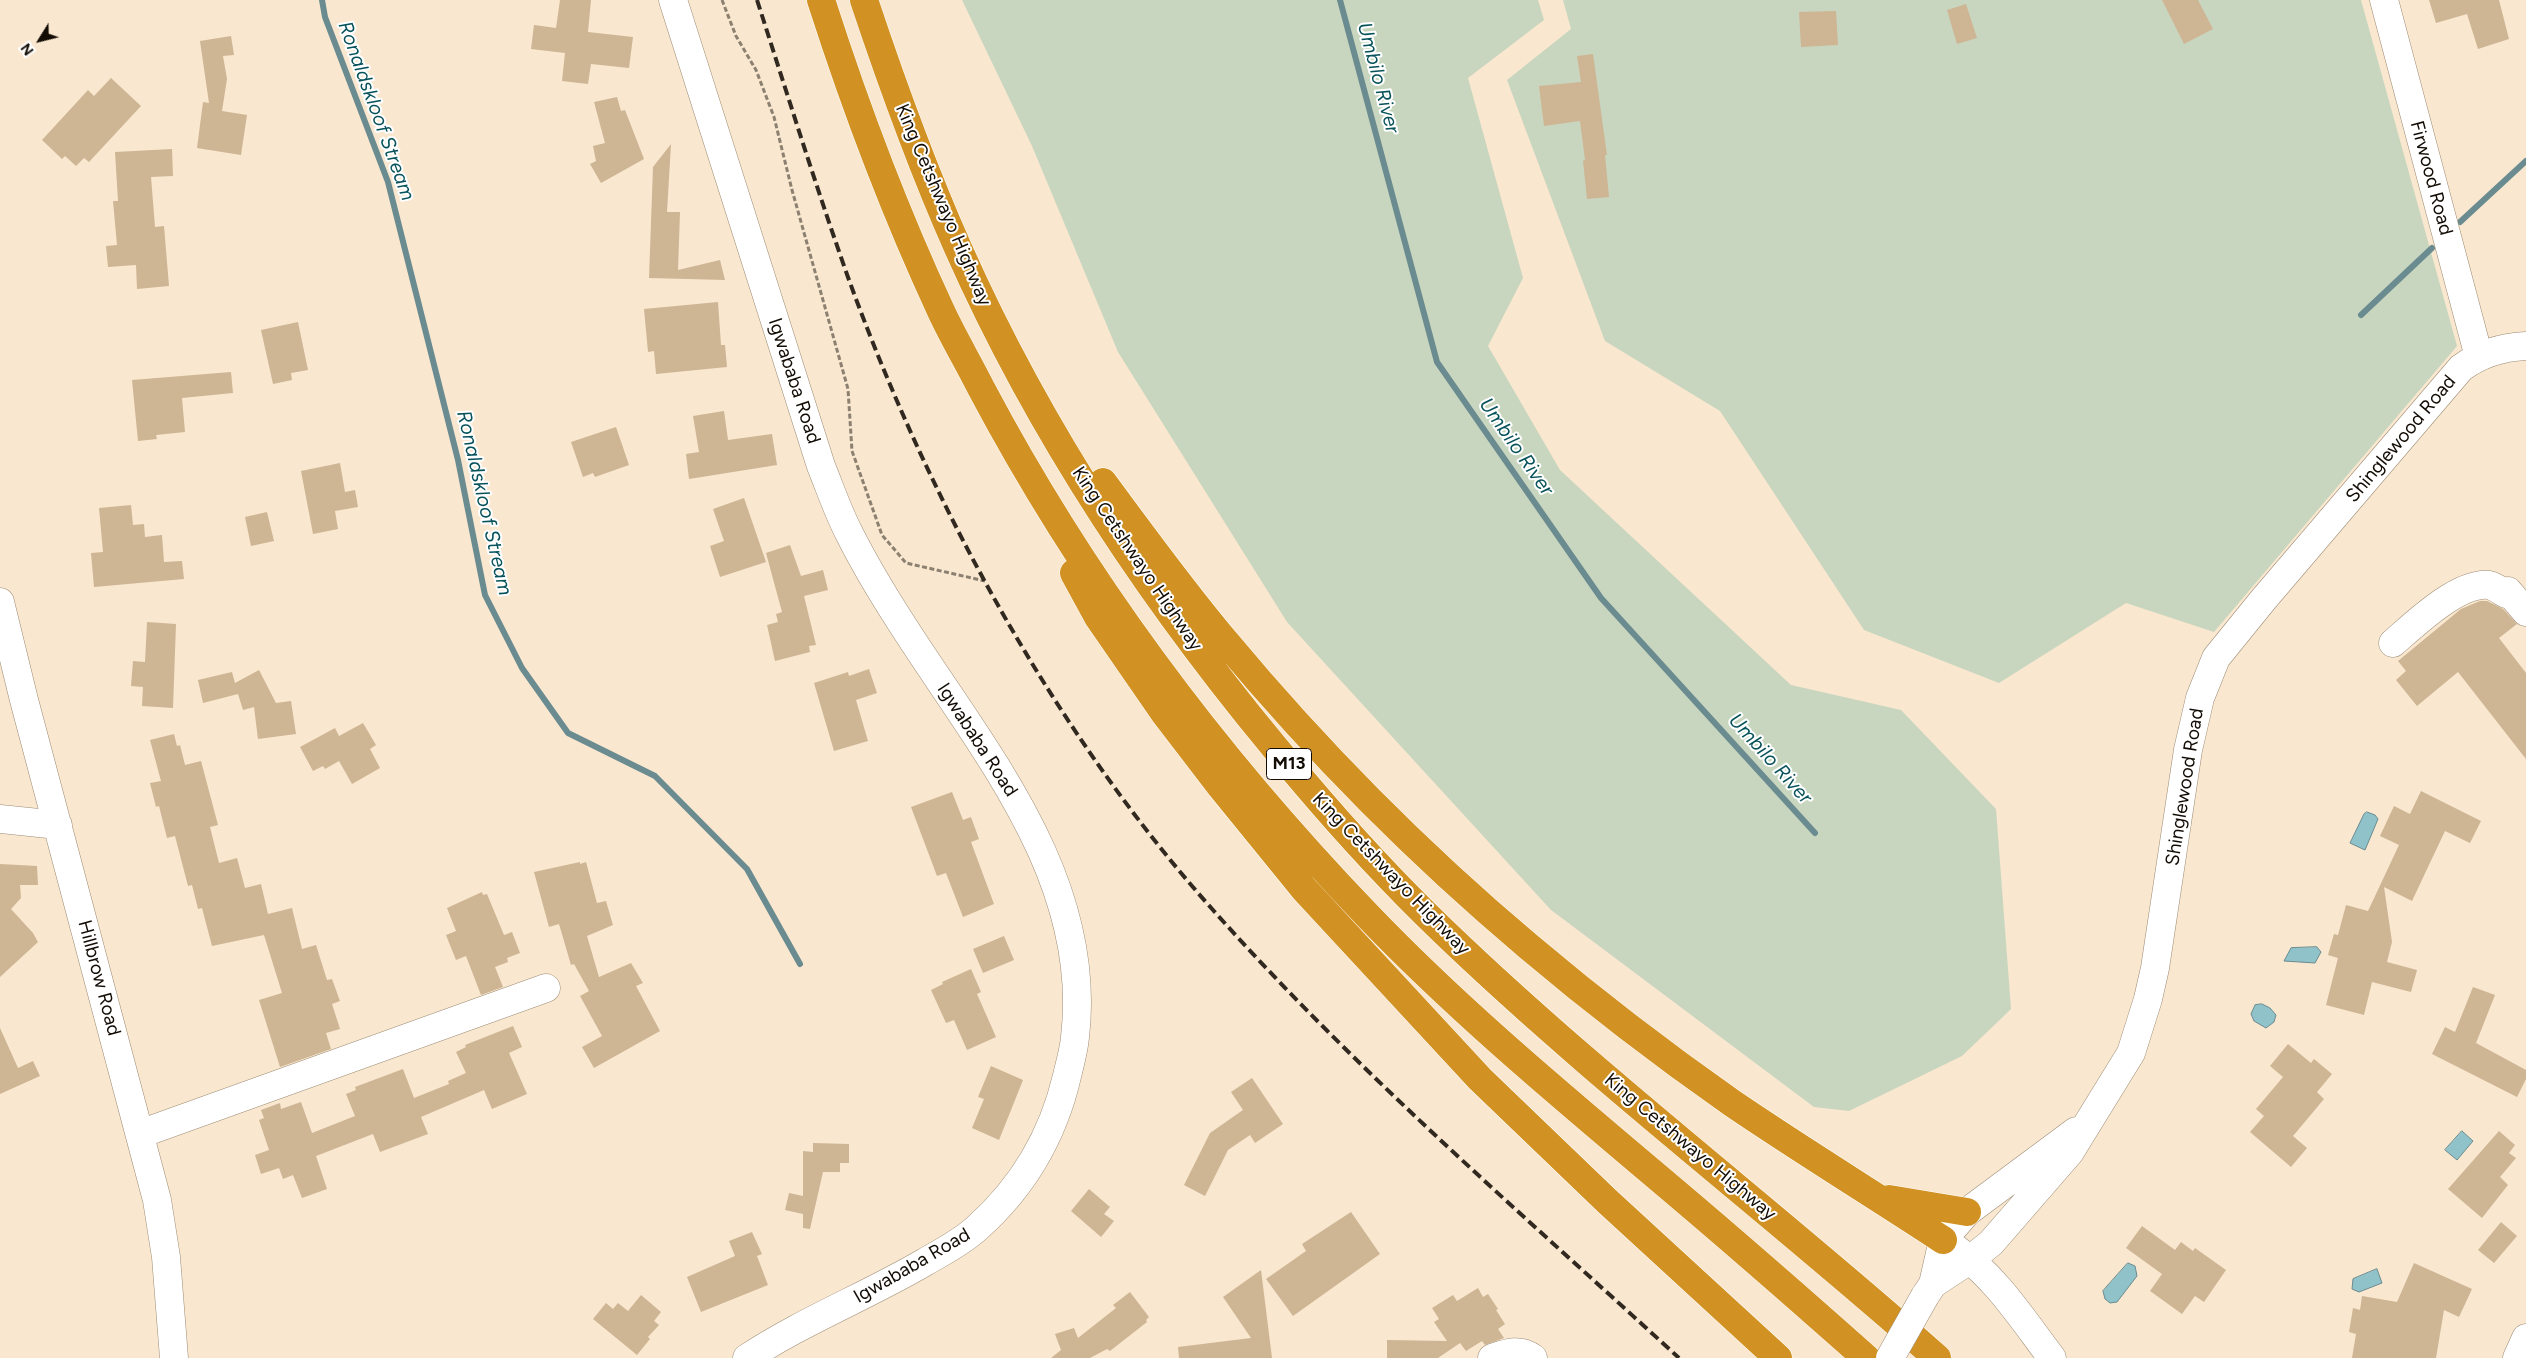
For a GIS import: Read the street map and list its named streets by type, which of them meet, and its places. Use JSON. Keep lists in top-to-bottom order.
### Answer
{
  "streets": {
    "highway": ["King Cetshwayo Highway", "M13"],
    "street": [
      "Firwood Road",
      "Igwababa Road",
      "Shinglewood Road",
      "Hillbrow Road"
    ]
  },
  "crossings": [
    ["Firwood Road", "Shinglewood Road"]
  ],
  "water": ["Umbilo River", "Ronaldskloof Stream"],
  "north": "bottom left"
}
